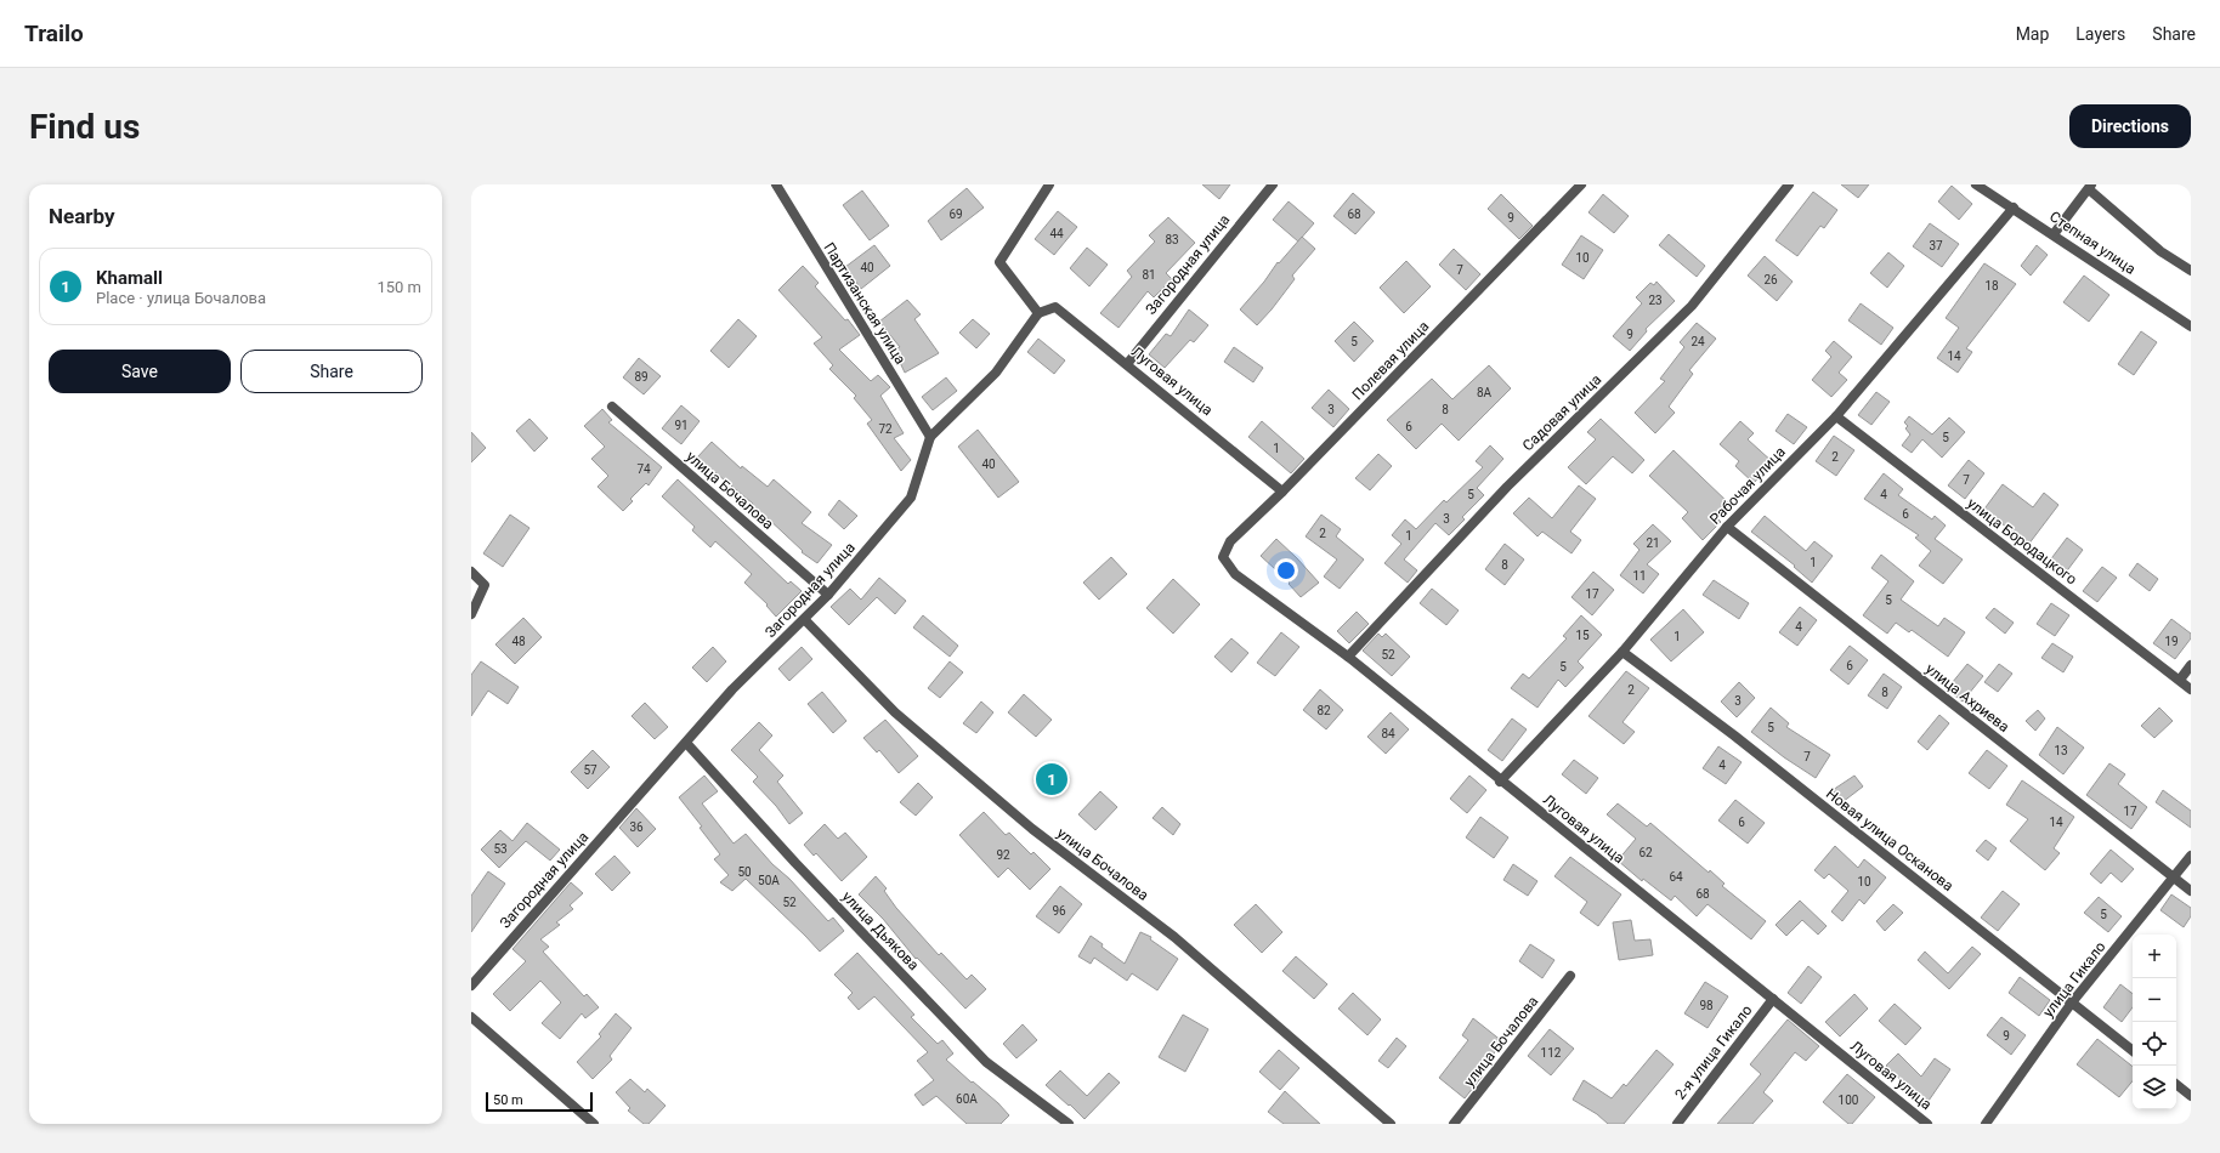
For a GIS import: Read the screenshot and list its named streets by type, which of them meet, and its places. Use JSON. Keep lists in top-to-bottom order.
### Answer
{
  "streets": {
    "street": [
      "Степная улица",
      "Загородная улица",
      "Партизанская улица",
      "Полевая улица",
      "Луговая улица",
      "Садовая улица",
      "Рабочая улица",
      "улица Бочалова",
      "улица Бородацкого",
      "улица Ахриева",
      "Новая улица Осканова",
      "улица Дьякова",
      "улица Гикало",
      "2-я улица Гикало"
    ]
  },
  "crossings": [
    ["Степная улица", "Рабочая улица"],
    ["Загородная улица", "Партизанская улица"],
    ["Загородная улица", "Луговая улица"],
    ["Загородная улица", "улица Бочалова"],
    ["Загородная улица", "улица Дьякова"],
    ["Полевая улица", "Луговая улица"],
    ["Луговая улица", "Садовая улица"],
    ["Луговая улица", "Рабочая улица"],
    ["Луговая улица", "2-я улица Гикало"],
    ["Рабочая улица", "улица Бородацкого"],
    ["Рабочая улица", "улица Ахриева"],
    ["Рабочая улица", "Новая улица Осканова"],
    ["улица Ахриева", "улица Гикало"],
    ["Новая улица Осканова", "улица Гикало"]
  ],
  "house_numbers": [
    "69",
    "68",
    "9",
    "44",
    "83",
    "37",
    "10",
    "40",
    "7",
    "81",
    "26",
    "18",
    "23",
    "9",
    "5",
    "24",
    "14",
    "89",
    "8А",
    "3",
    "8",
    "91",
    "6",
    "72",
    "5",
    "1",
    "2",
    "40",
    "74",
    "7",
    "5",
    "4",
    "6",
    "3",
    "2",
    "1",
    "21",
    "1",
    "8",
    "11",
    "17",
    "5",
    "4",
    "15",
    "1",
    "48",
    "19",
    "52",
    "6",
    "5",
    "2",
    "8",
    "3",
    "82",
    "5",
    "84",
    "13",
    "7",
    "4",
    "57",
    "17",
    "6",
    "14",
    "36",
    "53",
    "62",
    "92",
    "50",
    "64",
    "50А",
    "10",
    "68",
    "52",
    "96",
    "5",
    "98",
    "9",
    "112",
    "60А",
    "100"
  ],
  "scale_bar": "50 m",
  "page": {
    "header": "Trailo",
    "nav": ["Map", "Layers", "Share"],
    "buttons": [
      "Directions",
      ["Save", "Share"]
    ],
    "title": "Find us",
    "heading": "Nearby",
    "list": [
      {
        "mark": "1",
        "name": "Khamall",
        "note": "Place · улица Бочалова",
        "value": "150 m"
      }
    ],
    "pins": "1",
    "map_buttons": ["+", "−"],
    "scale": "50 m"
  }
}
